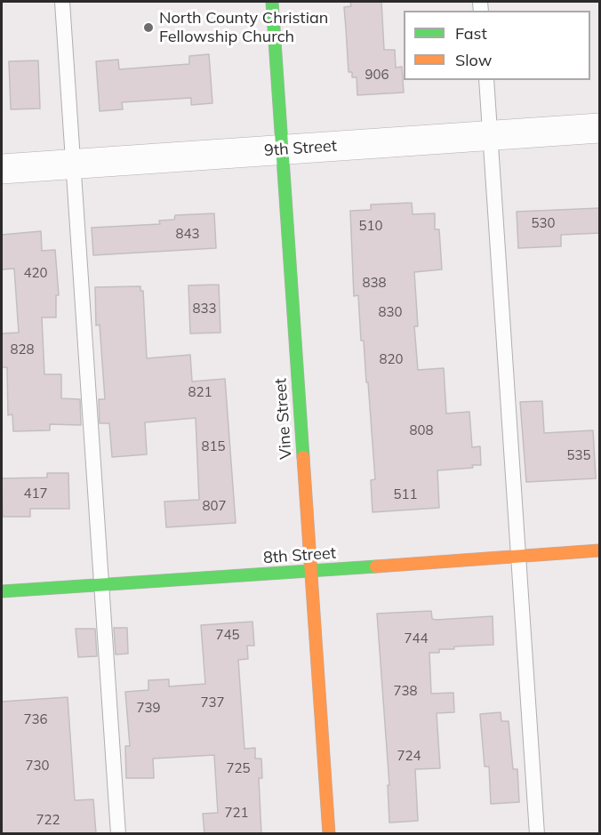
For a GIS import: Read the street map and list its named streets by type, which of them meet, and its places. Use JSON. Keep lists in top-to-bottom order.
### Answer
{
  "streets": {
    "street": ["9th Street", "Vine Street", "8th Street"]
  },
  "crossings": [
    ["9th Street", "Vine Street"],
    ["Vine Street", "8th Street"]
  ],
  "places": ["North County Christian Fellowship Church"],
  "house_numbers": [
    "906",
    "530",
    "510",
    "843",
    "420",
    "838",
    "833",
    "830",
    "828",
    "820",
    "821",
    "808",
    "815",
    "535",
    "417",
    "511",
    "807",
    "745",
    "744",
    "738",
    "737",
    "739",
    "736",
    "724",
    "730",
    "725",
    "721",
    "722"
  ],
  "legend": ["Fast", "Slow"]
}
